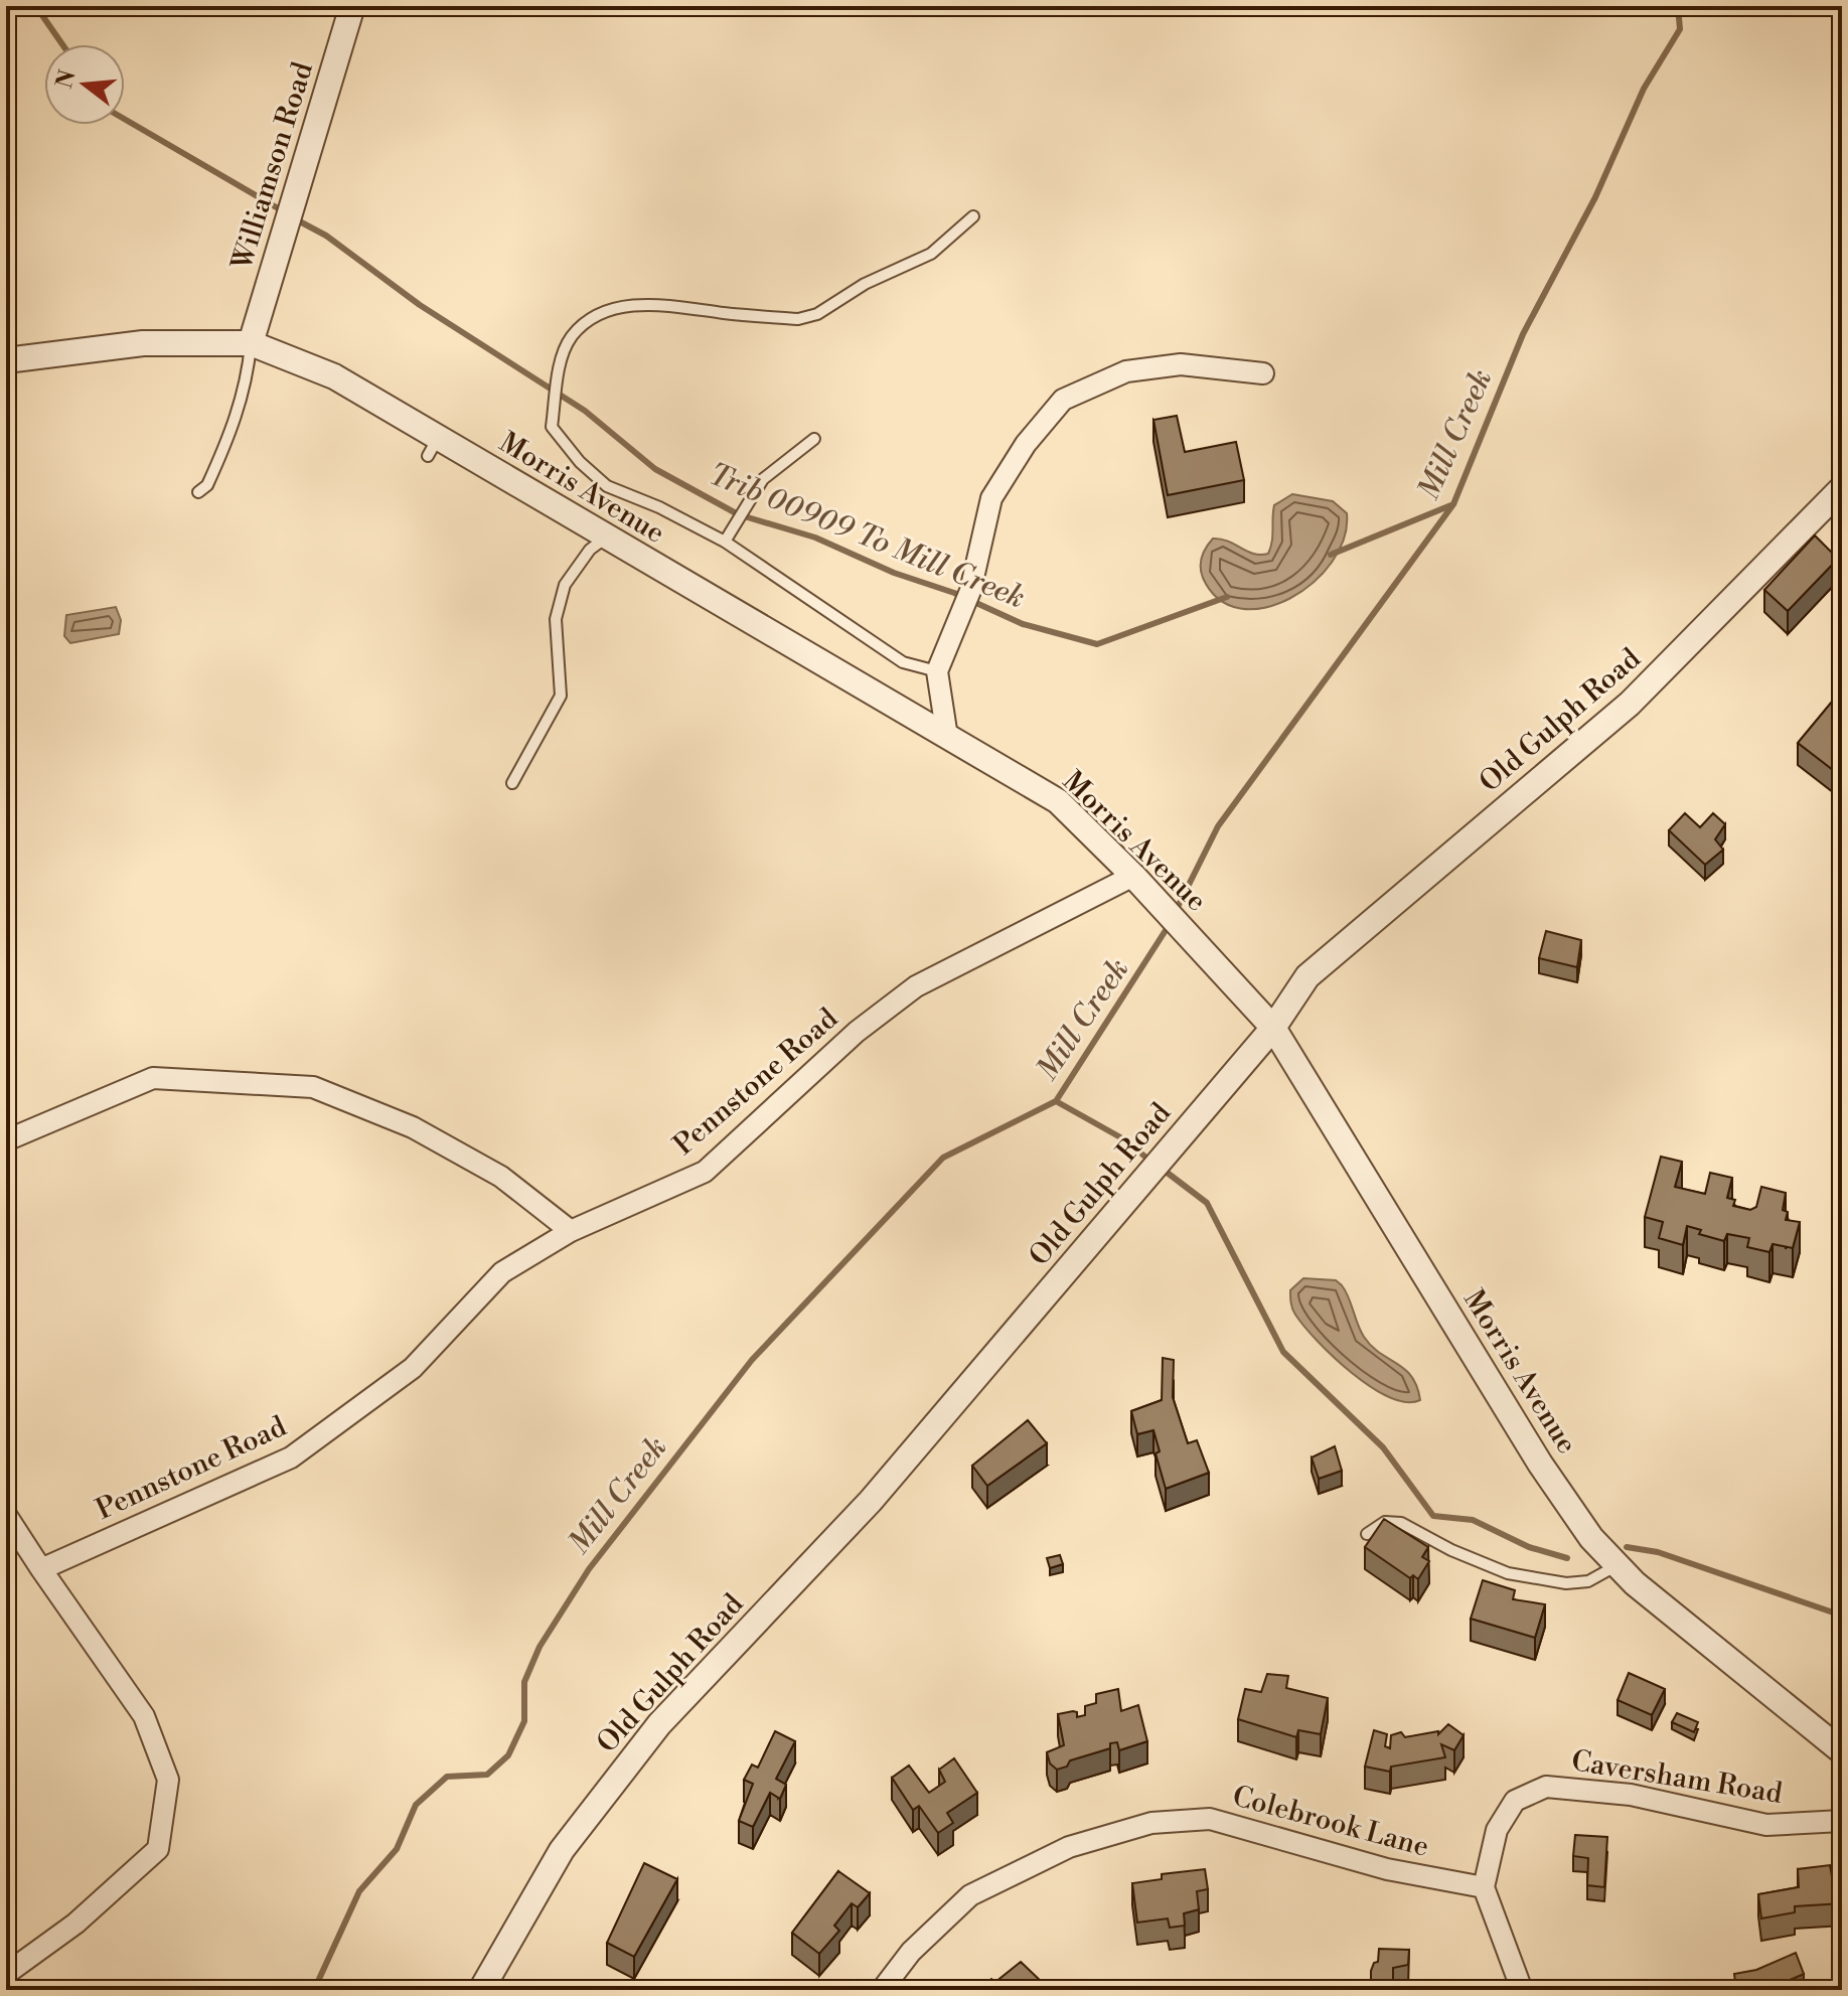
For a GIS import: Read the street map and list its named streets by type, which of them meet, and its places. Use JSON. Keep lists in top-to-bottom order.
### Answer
{
  "streets": {
    "street": [
      "Williamson Road",
      "Morris Avenue",
      "Old Gulph Road",
      "Pennstone Road",
      "Caversham Road",
      "Colebrook Lane"
    ]
  },
  "crossings": [
    ["Williamson Road", "Morris Avenue"],
    ["Morris Avenue", "Old Gulph Road"],
    ["Morris Avenue", "Pennstone Road"],
    ["Caversham Road", "Colebrook Lane"]
  ],
  "water": ["Mill Creek", "Trib 00909 To Mill Creek"],
  "north": "left"
}
